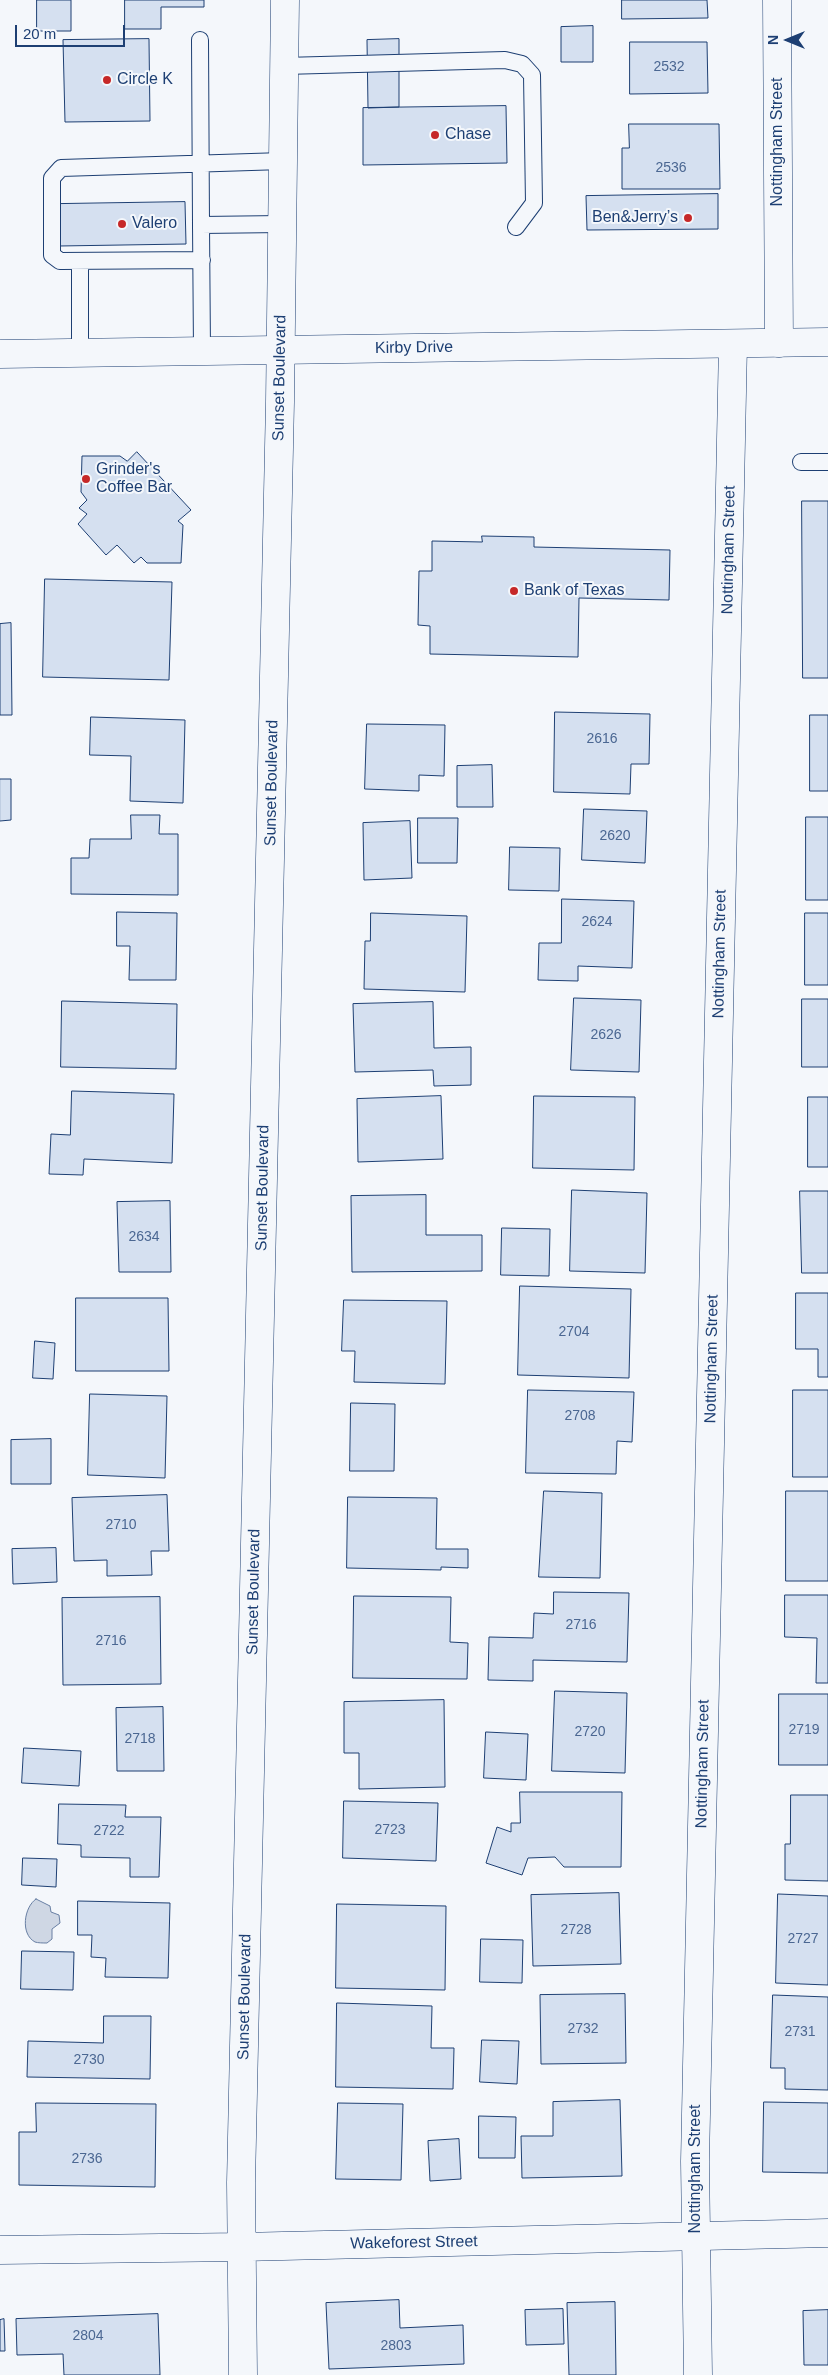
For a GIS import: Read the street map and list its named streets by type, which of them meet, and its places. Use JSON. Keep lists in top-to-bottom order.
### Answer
{
  "streets": {
    "street": [
      "Nottingham Street",
      "Kirby Drive",
      "Sunset Boulevard",
      "Wakeforest Street"
    ]
  },
  "crossings": [
    ["Nottingham Street", "Kirby Drive"],
    ["Nottingham Street", "Wakeforest Street"],
    ["Kirby Drive", "Sunset Boulevard"],
    ["Sunset Boulevard", "Wakeforest Street"]
  ],
  "places": [
    "Circle K",
    "Chase",
    "Ben&Jerry’s",
    "Valero",
    "Grinder's Coffee Bar",
    "Bank of Texas"
  ],
  "house_numbers": [
    "2532",
    "2536",
    "2616",
    "2620",
    "2624",
    "2626",
    "2634",
    "2704",
    "2708",
    "2710",
    "2716",
    "2716",
    "2719",
    "2720",
    "2718",
    "2723",
    "2722",
    "2728",
    "2727",
    "2732",
    "2731",
    "2730",
    "2736",
    "2804",
    "2803"
  ],
  "scale_bar": "20 m",
  "north": "left"
}
